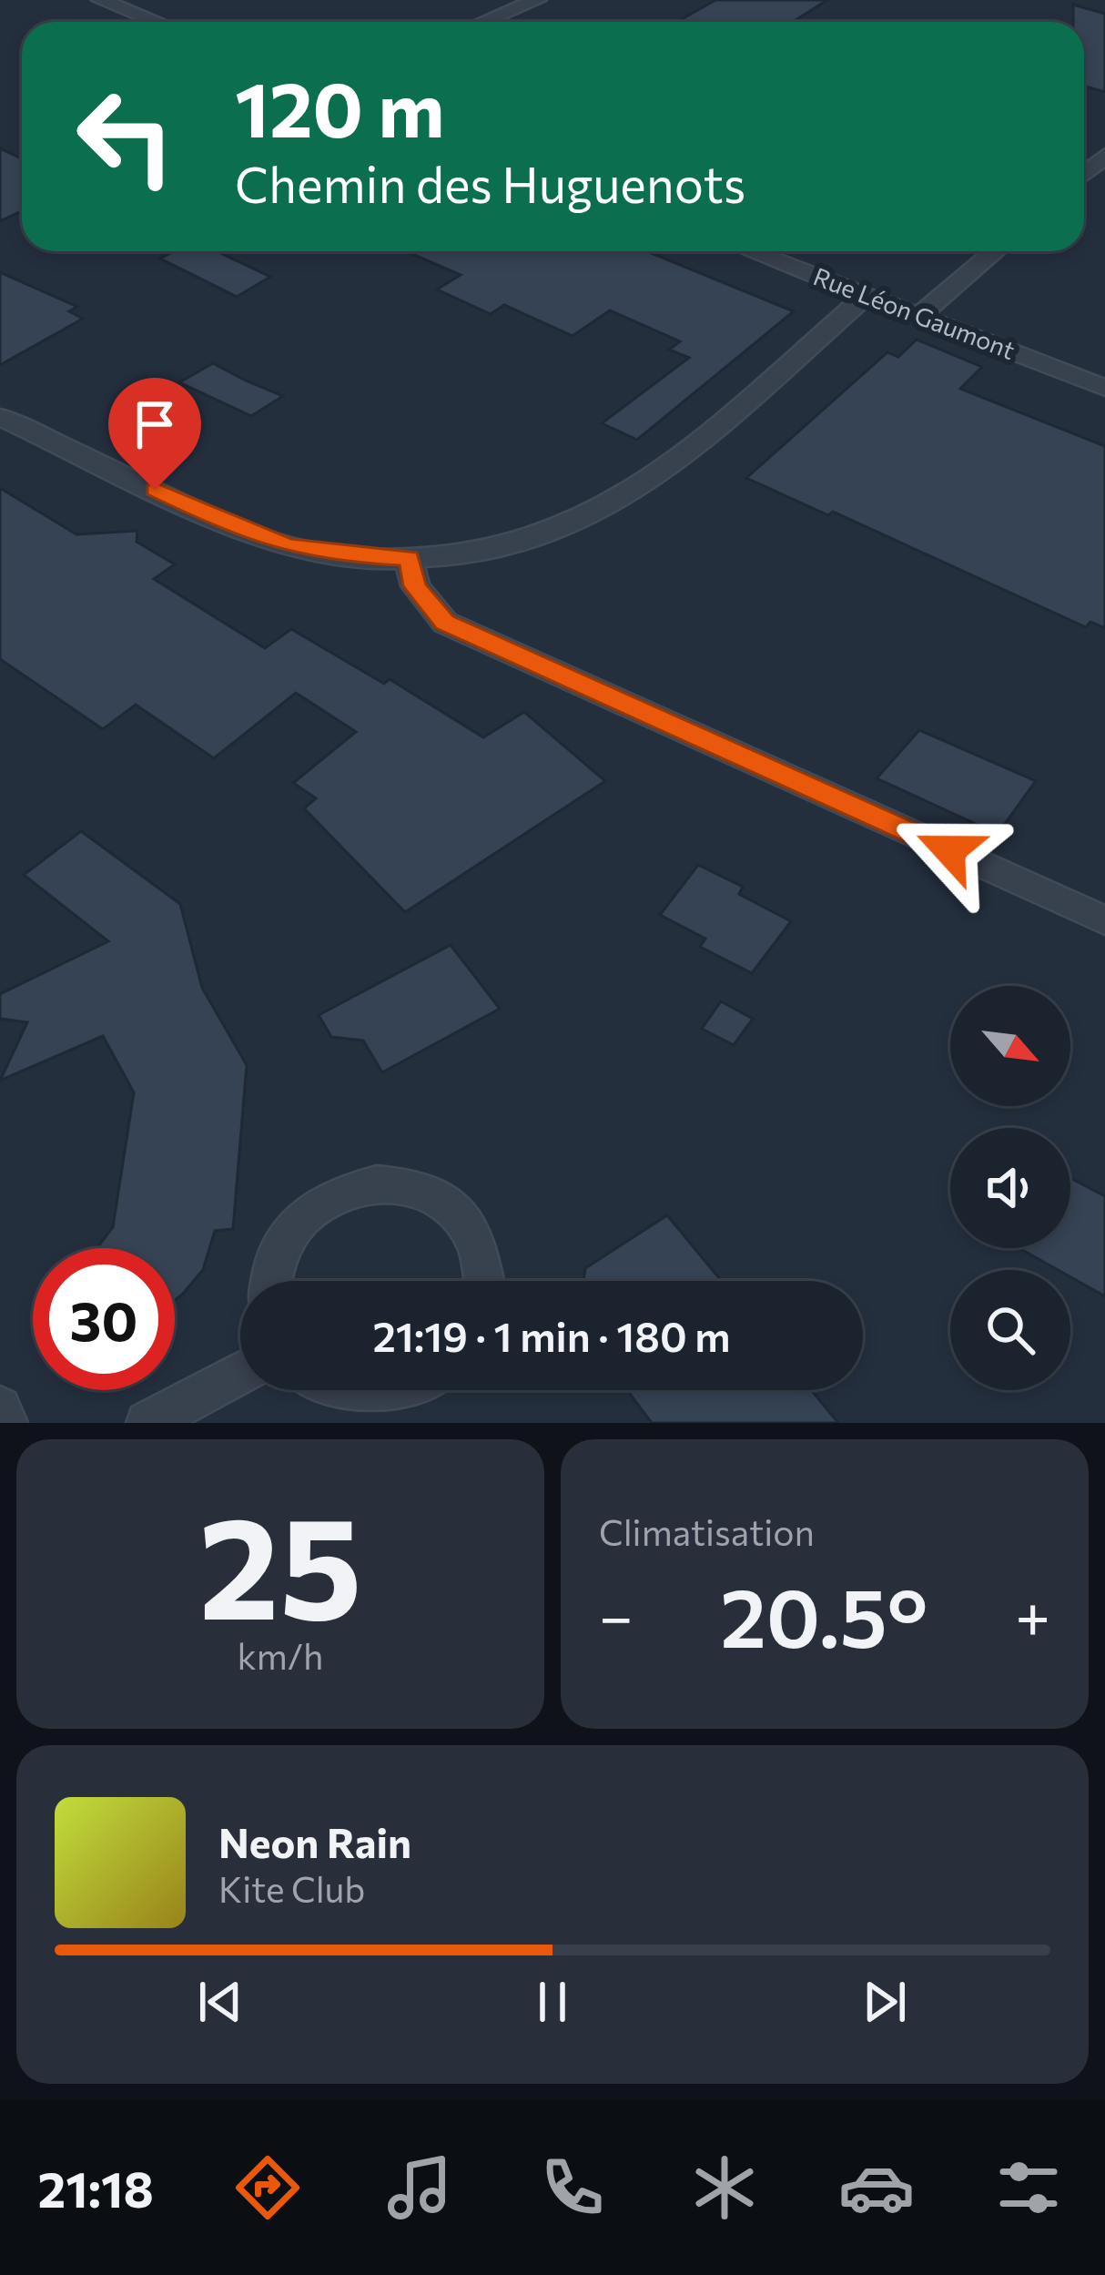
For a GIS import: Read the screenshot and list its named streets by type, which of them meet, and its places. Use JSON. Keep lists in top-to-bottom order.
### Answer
{
  "streets": {
    "street": ["Rue Léon Gaumont"]
  },
  "north": "bottom right",
  "page": {
    "turn": ["120 m", "Chemin des Huguenots"],
    "limit": "30",
    "trip": "21:19 · 1 min · 180 m",
    "tile": [
      ["25", "km/h"],
      "Climatisation"
    ],
    "heat": ["−", "20.5°", "+"],
    "song": ["Neon Rain", "Kite Club"],
    "tabs": "21:18"
  }
}
